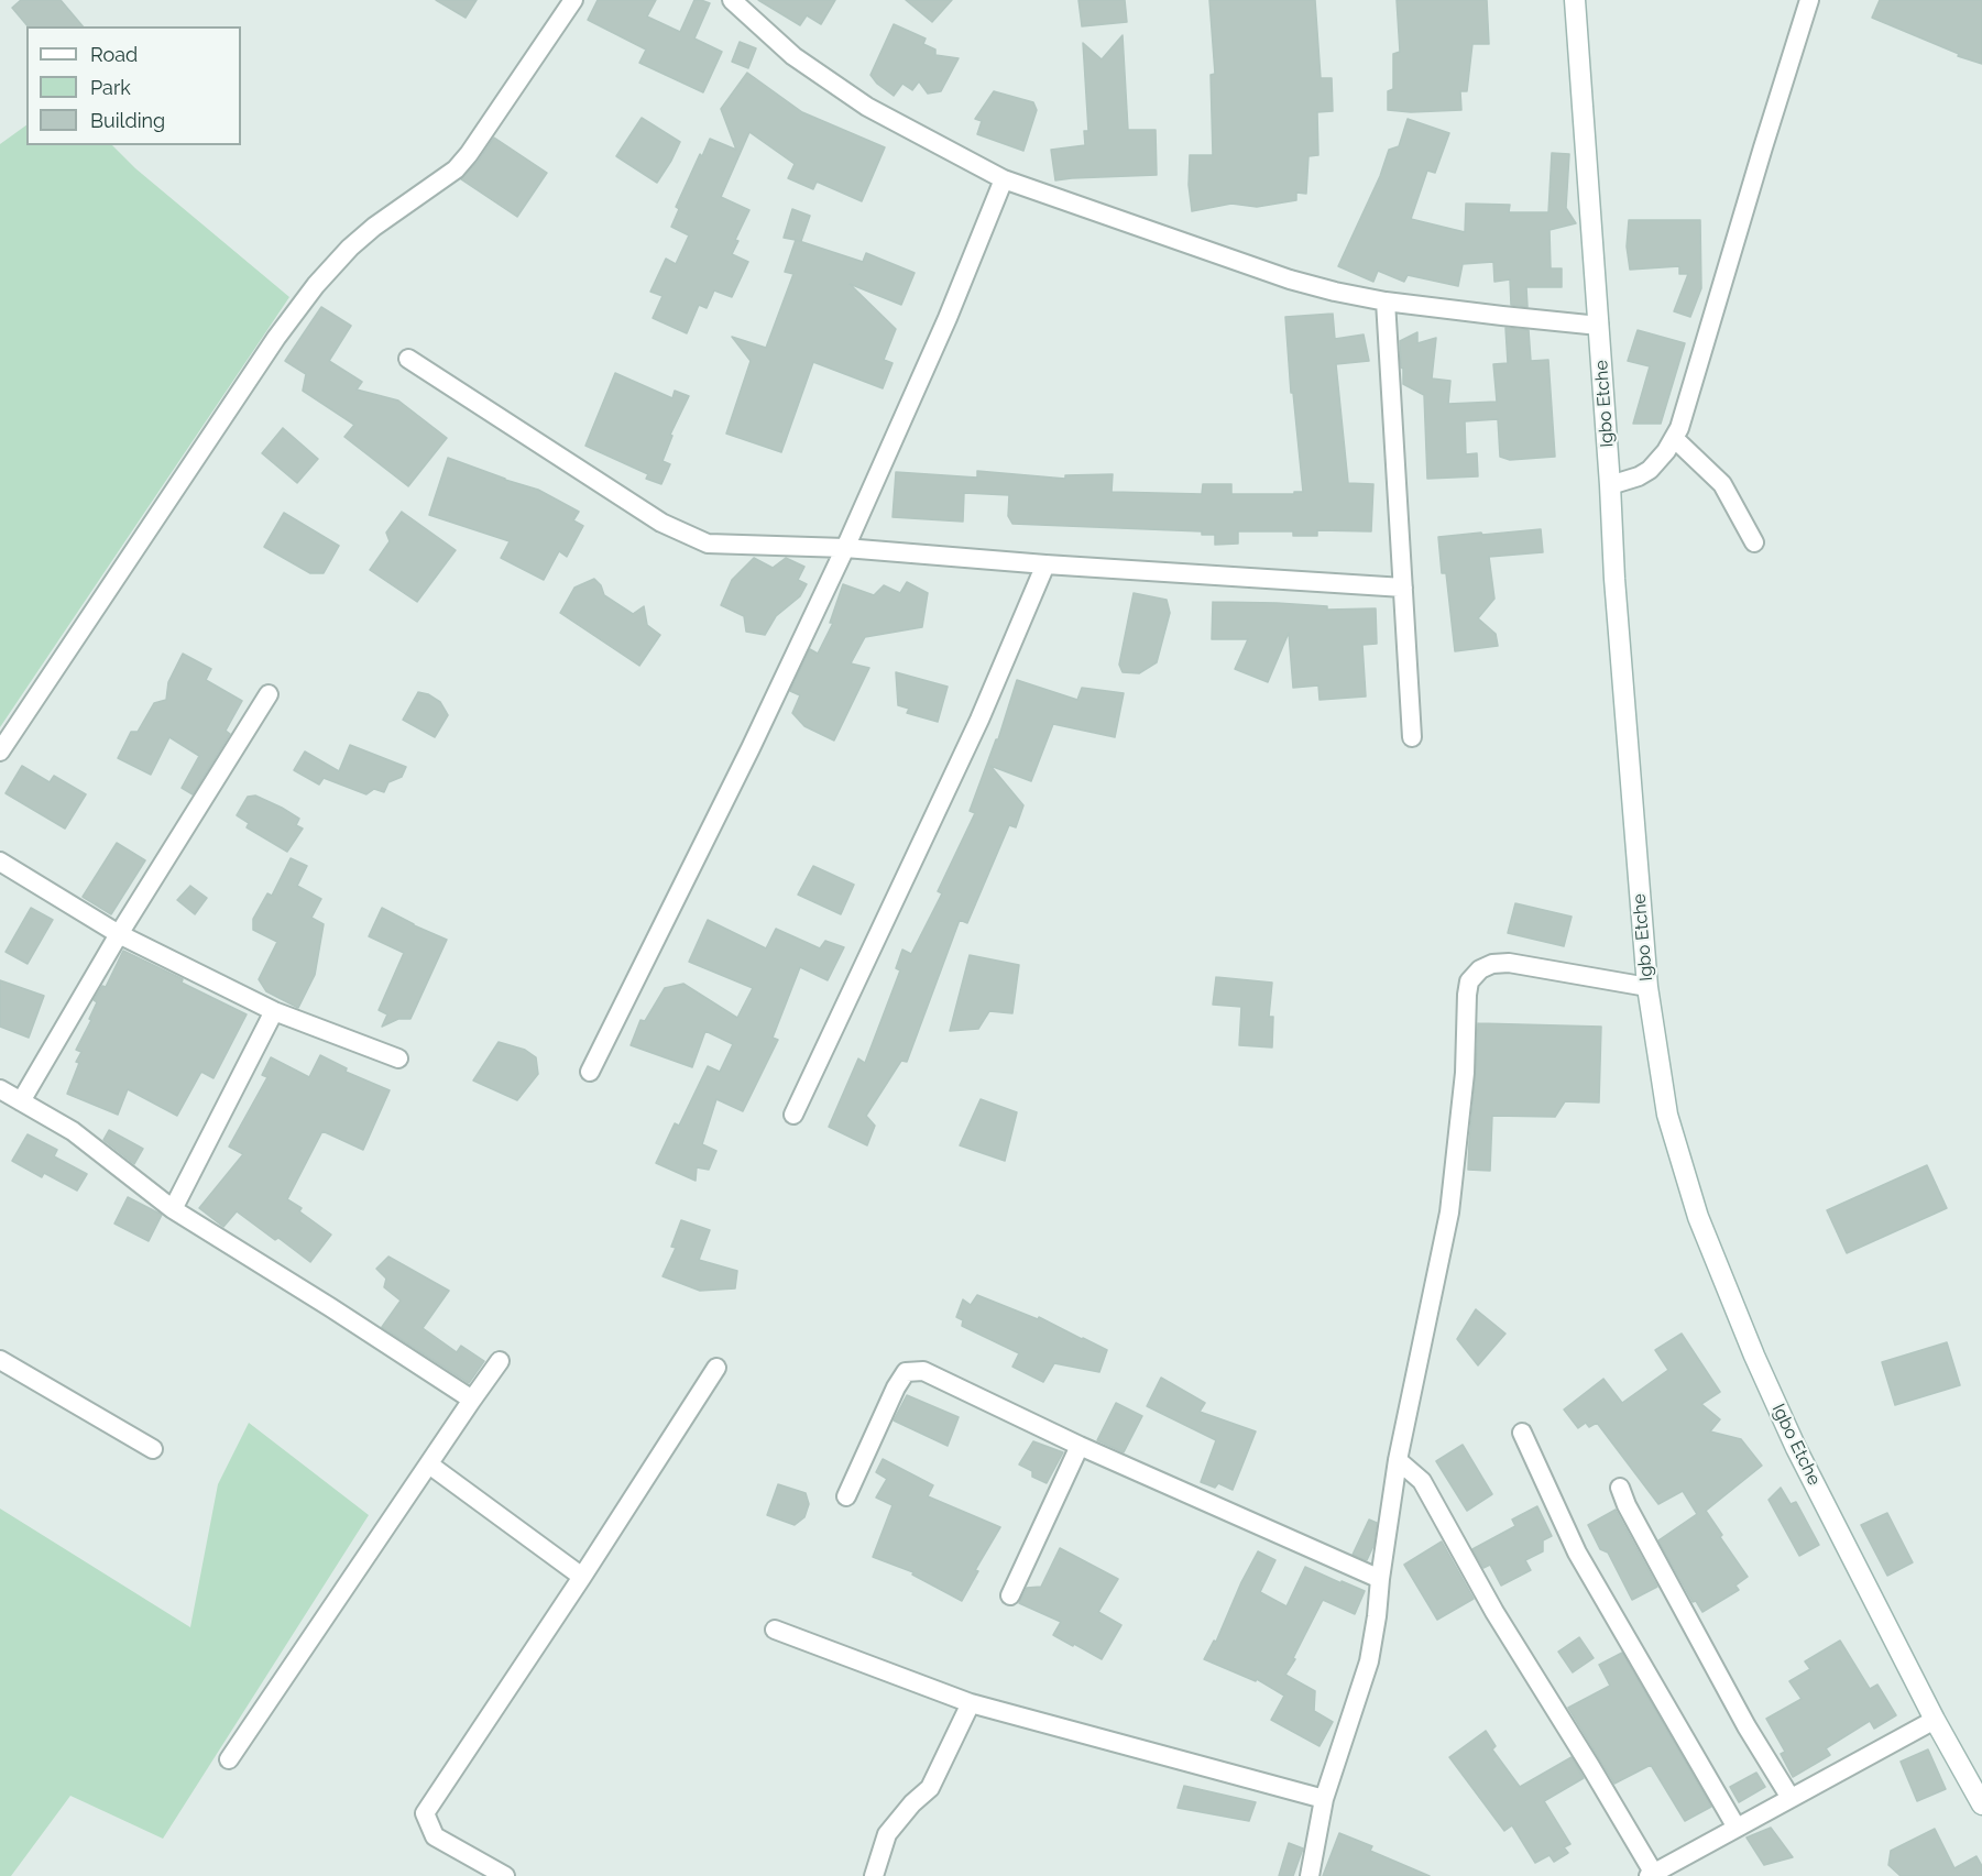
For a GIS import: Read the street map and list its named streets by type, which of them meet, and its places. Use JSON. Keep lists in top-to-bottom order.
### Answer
{
  "streets": {
    "street": ["Igbo Etche"]
  },
  "legend": ["Road", "Park", "Building"]
}
